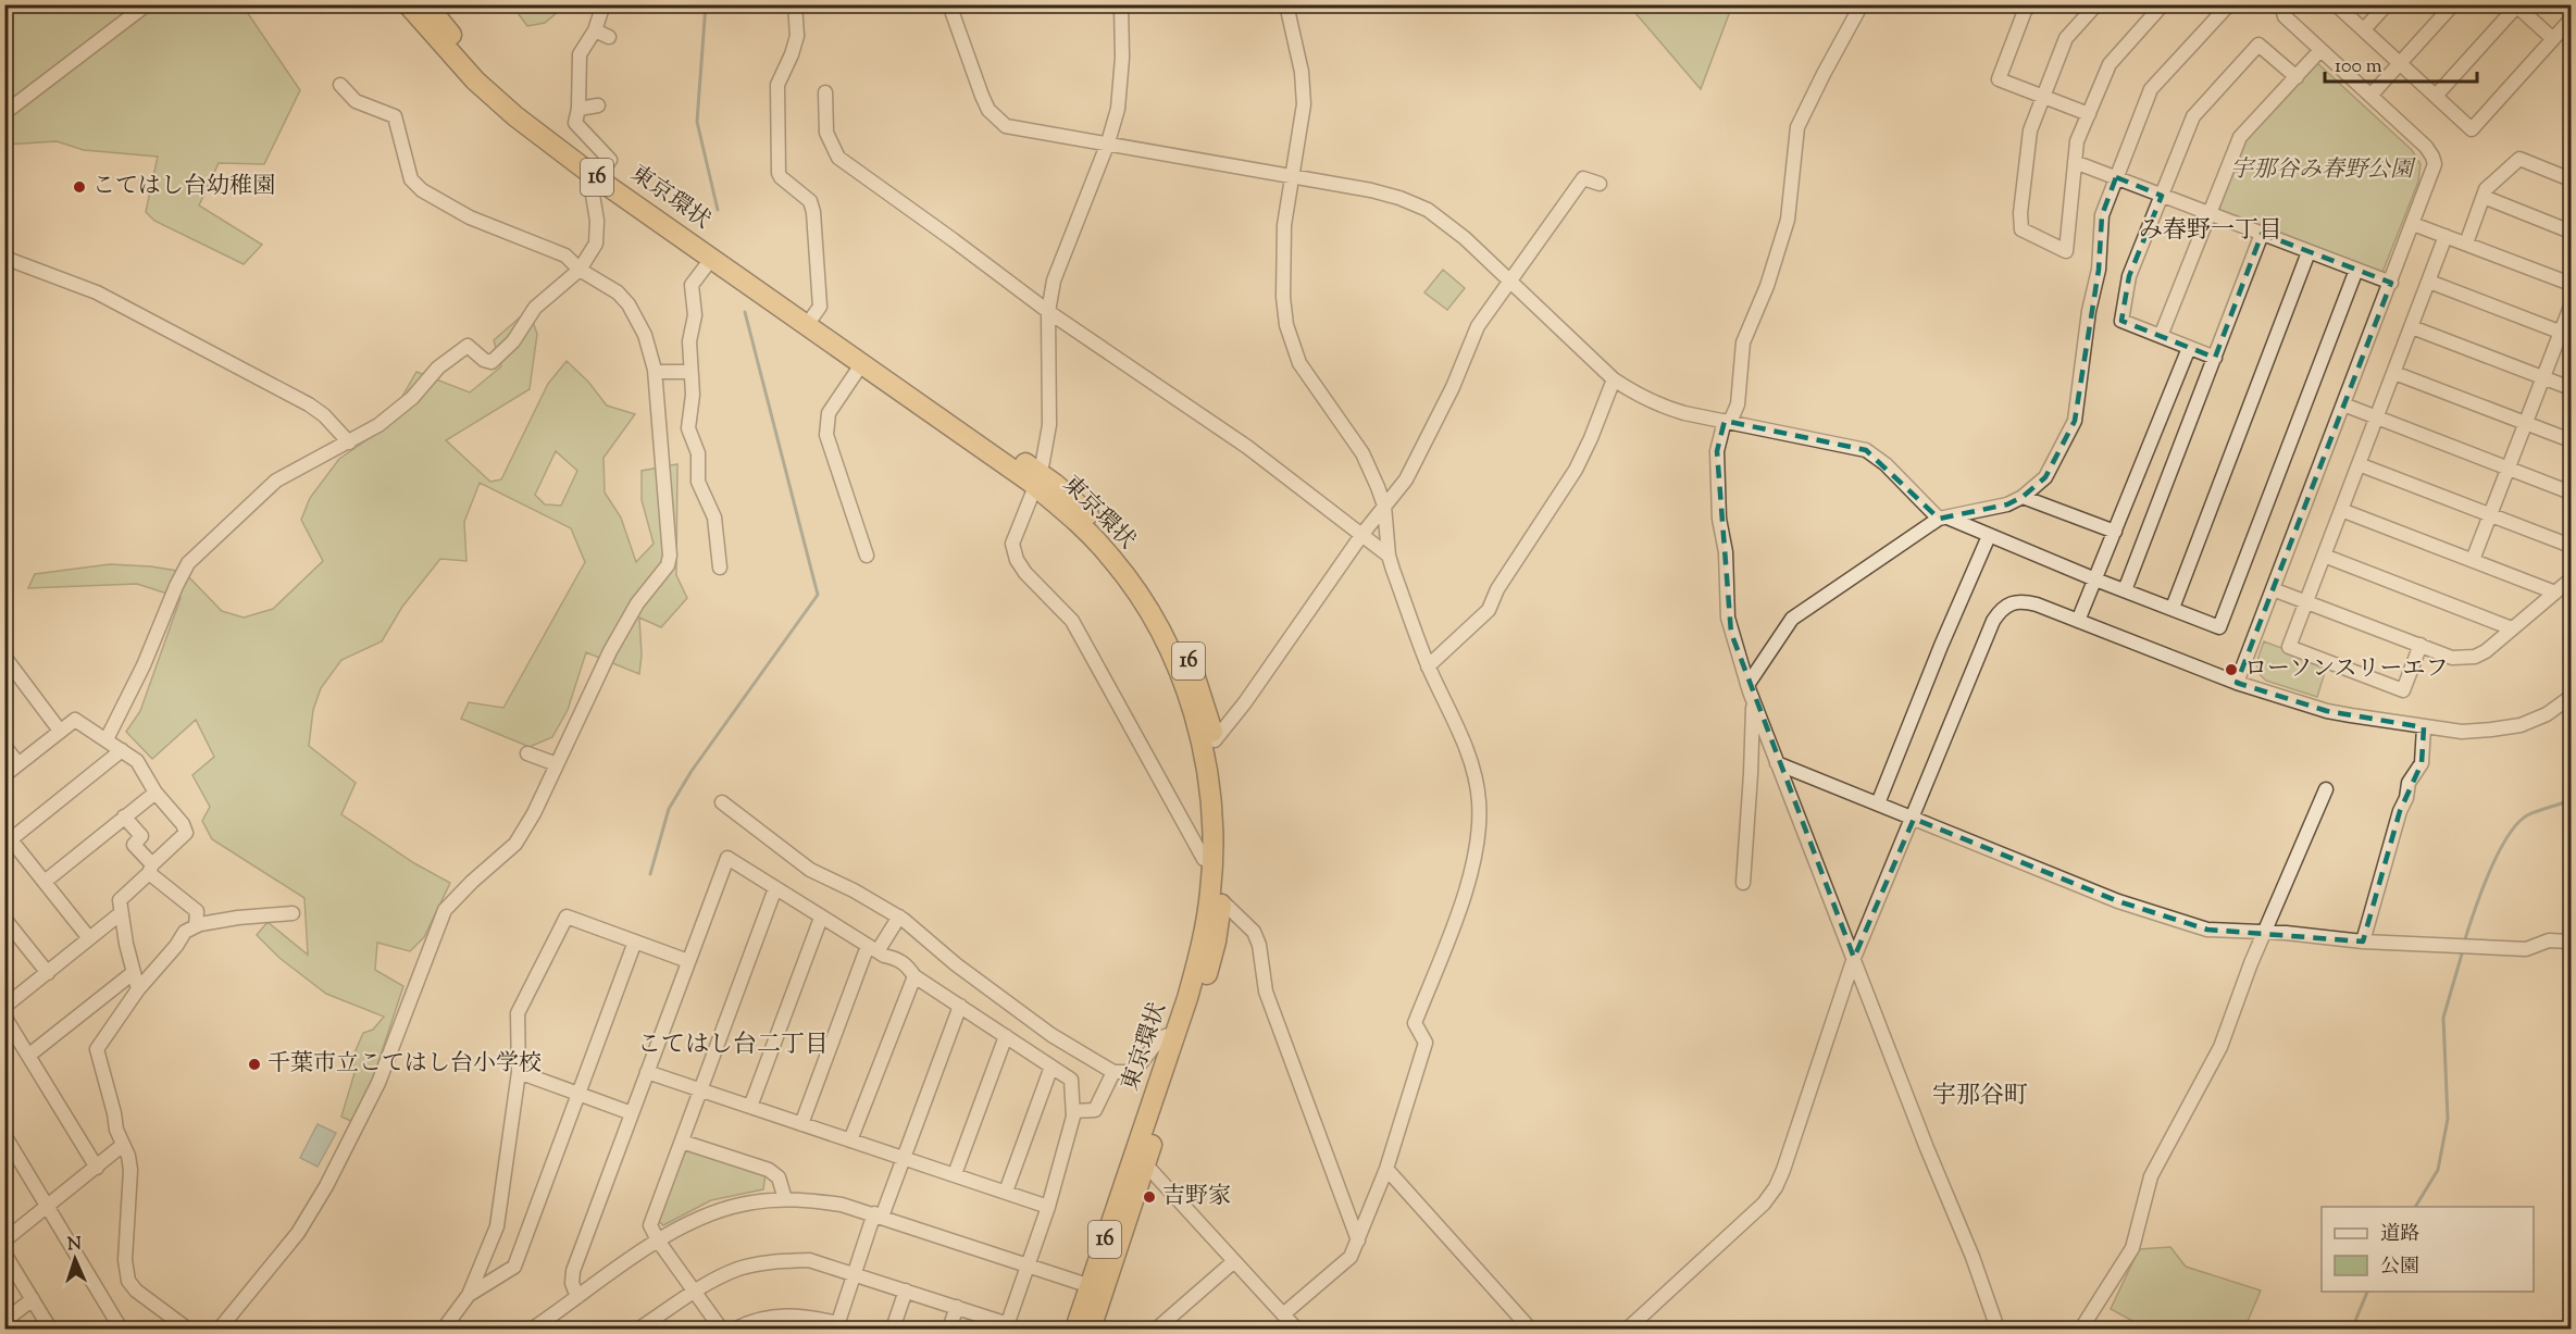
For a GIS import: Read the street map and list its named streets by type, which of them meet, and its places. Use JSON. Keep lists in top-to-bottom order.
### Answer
{
  "streets": {
    "highway": ["16", "東京環状"]
  },
  "districts": ["み春野一丁目", "こてはし台二丁目", "宇那谷町"],
  "parks": ["宇那谷み春野公園"],
  "places": [
    "こてはし台幼稚園",
    "ローソンスリーエフ",
    "千葉市立こてはし台小学校",
    "吉野家"
  ],
  "legend": ["道路", "公園"],
  "scale_bar": "100 m",
  "north": "top"
}
